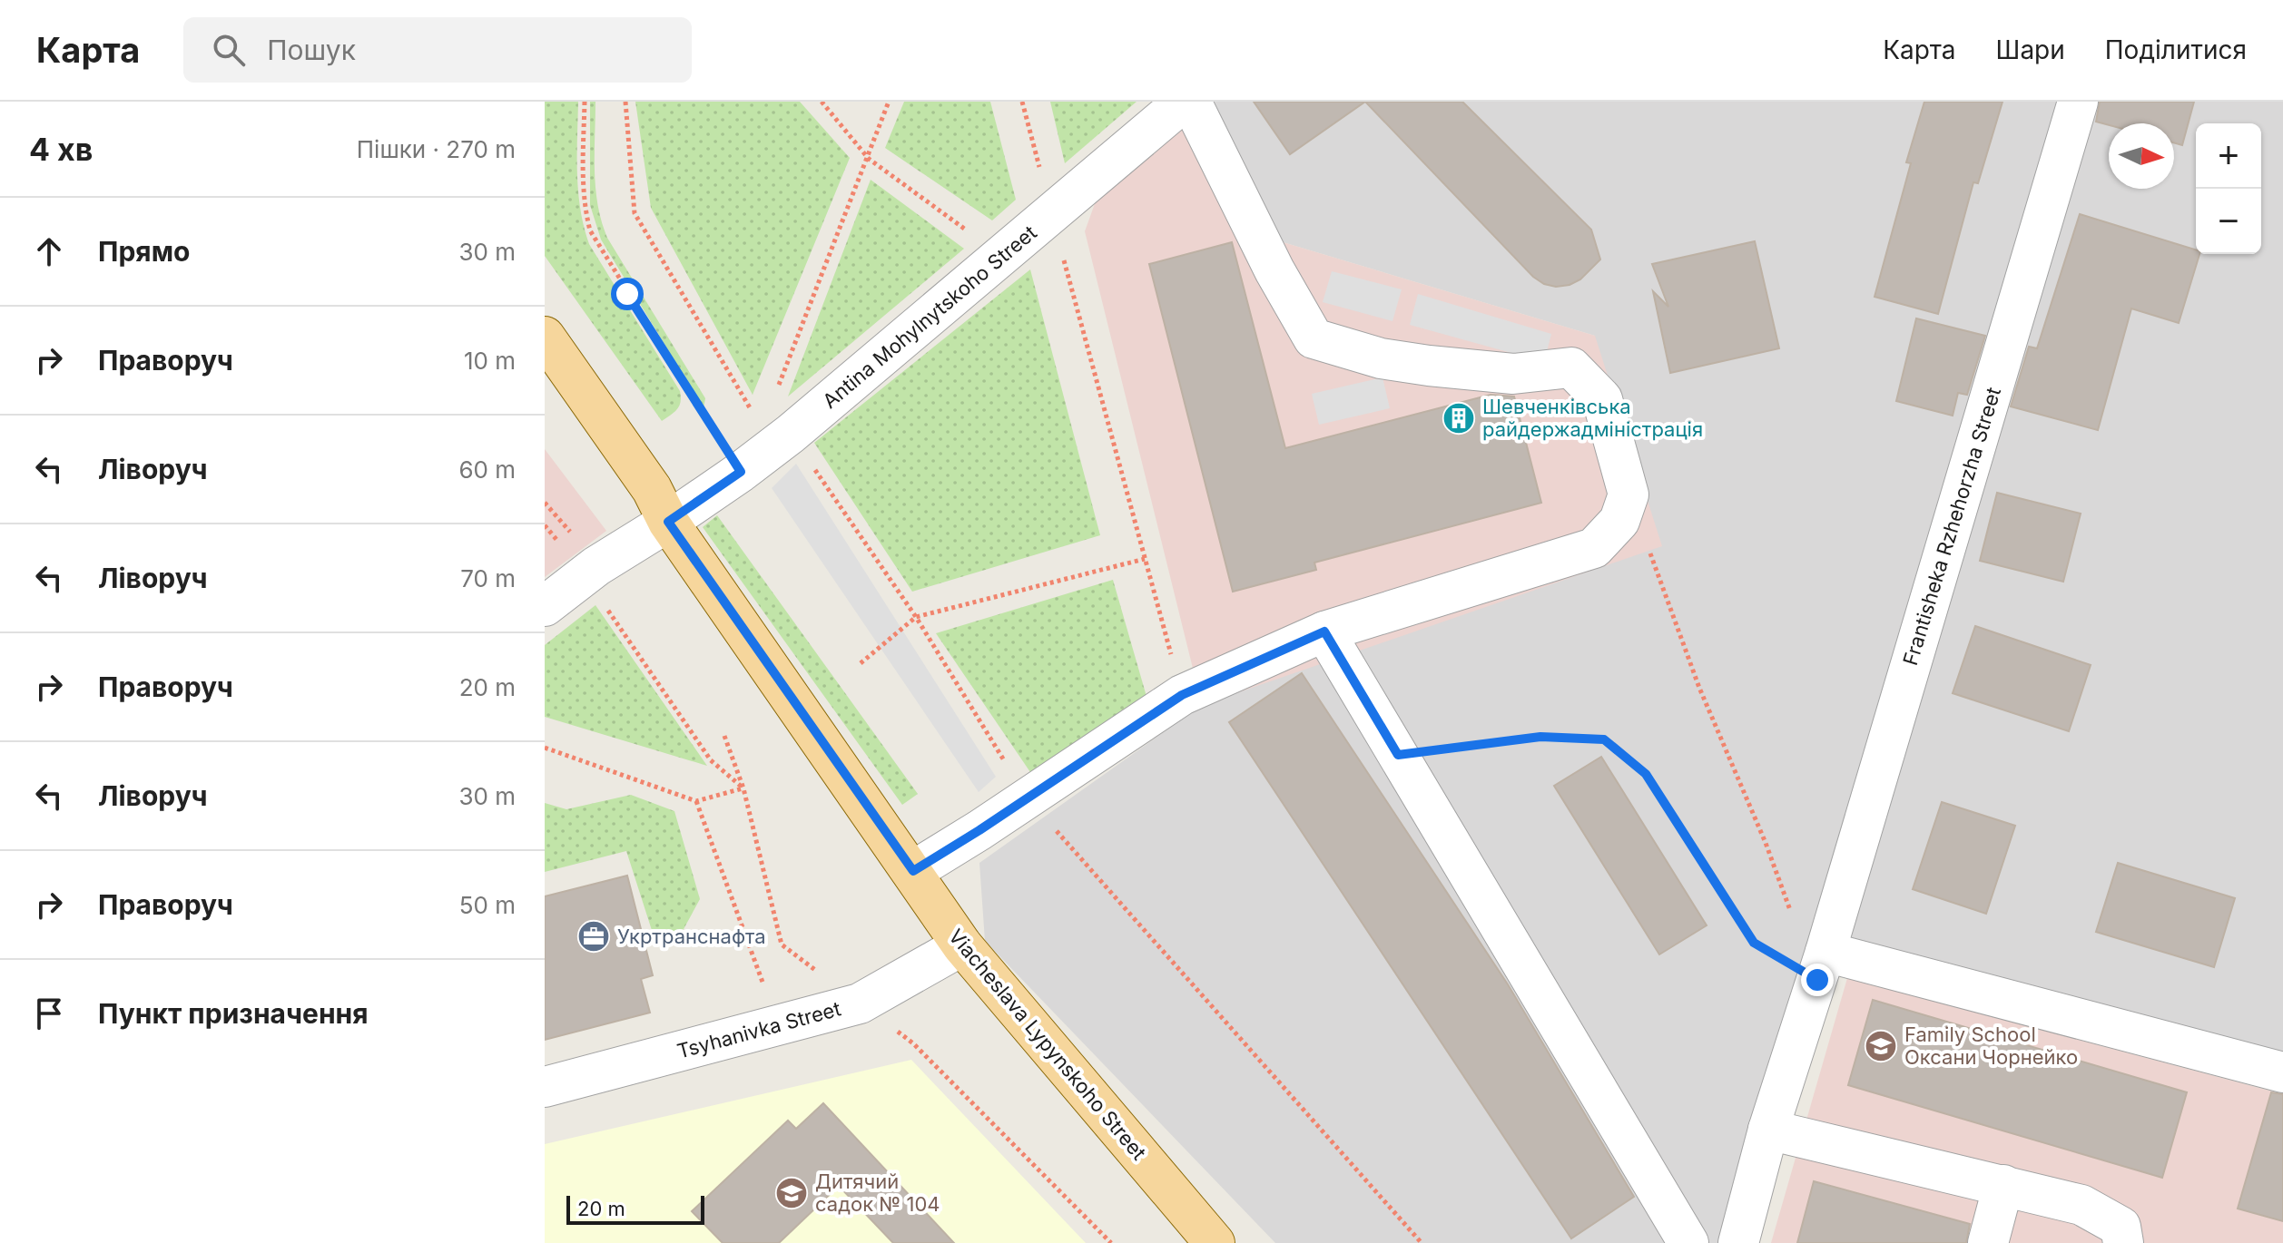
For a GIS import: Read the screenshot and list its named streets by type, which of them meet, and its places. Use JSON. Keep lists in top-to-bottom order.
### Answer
{
  "streets": {
    "main road": ["Viacheslava Lypynskoho Street"],
    "street": ["Antina Mohylnytskoho Street", "Frantisheka Rzhehorzha Street", "Tsyhanivka Street"]
  },
  "crossings": [
    ["Antina Mohylnytskoho Street", "Viacheslava Lypynskoho Street"],
    ["Tsyhanivka Street", "Viacheslava Lypynskoho Street"]
  ],
  "places": {
    "building": ["Шевченківська райдержадміністрація"],
    "office": ["Укртранснафта"],
    "school or university": ["Family School Оксани Чорнейко", "Дитячий садок № 104"]
  },
  "scale_bar": "20 m",
  "north": "right",
  "page": {
    "header": "Карта",
    "search": "Пошук",
    "nav": ["Карта", "Шари", "Поділитися"],
    "heading": ["4 хв", "Пішки · 270 m"],
    "map_buttons": ["+", "−"],
    "list": [
      ["Прямо", "30 m"],
      ["Праворуч", "10 m"],
      ["Ліворуч", "60 m"],
      ["Ліворуч", "70 m"],
      ["Праворуч", "20 m"],
      ["Ліворуч", "30 m"],
      ["Праворуч", "50 m"],
      "Пункт призначення"
    ],
    "scale": "20 m"
  }
}
